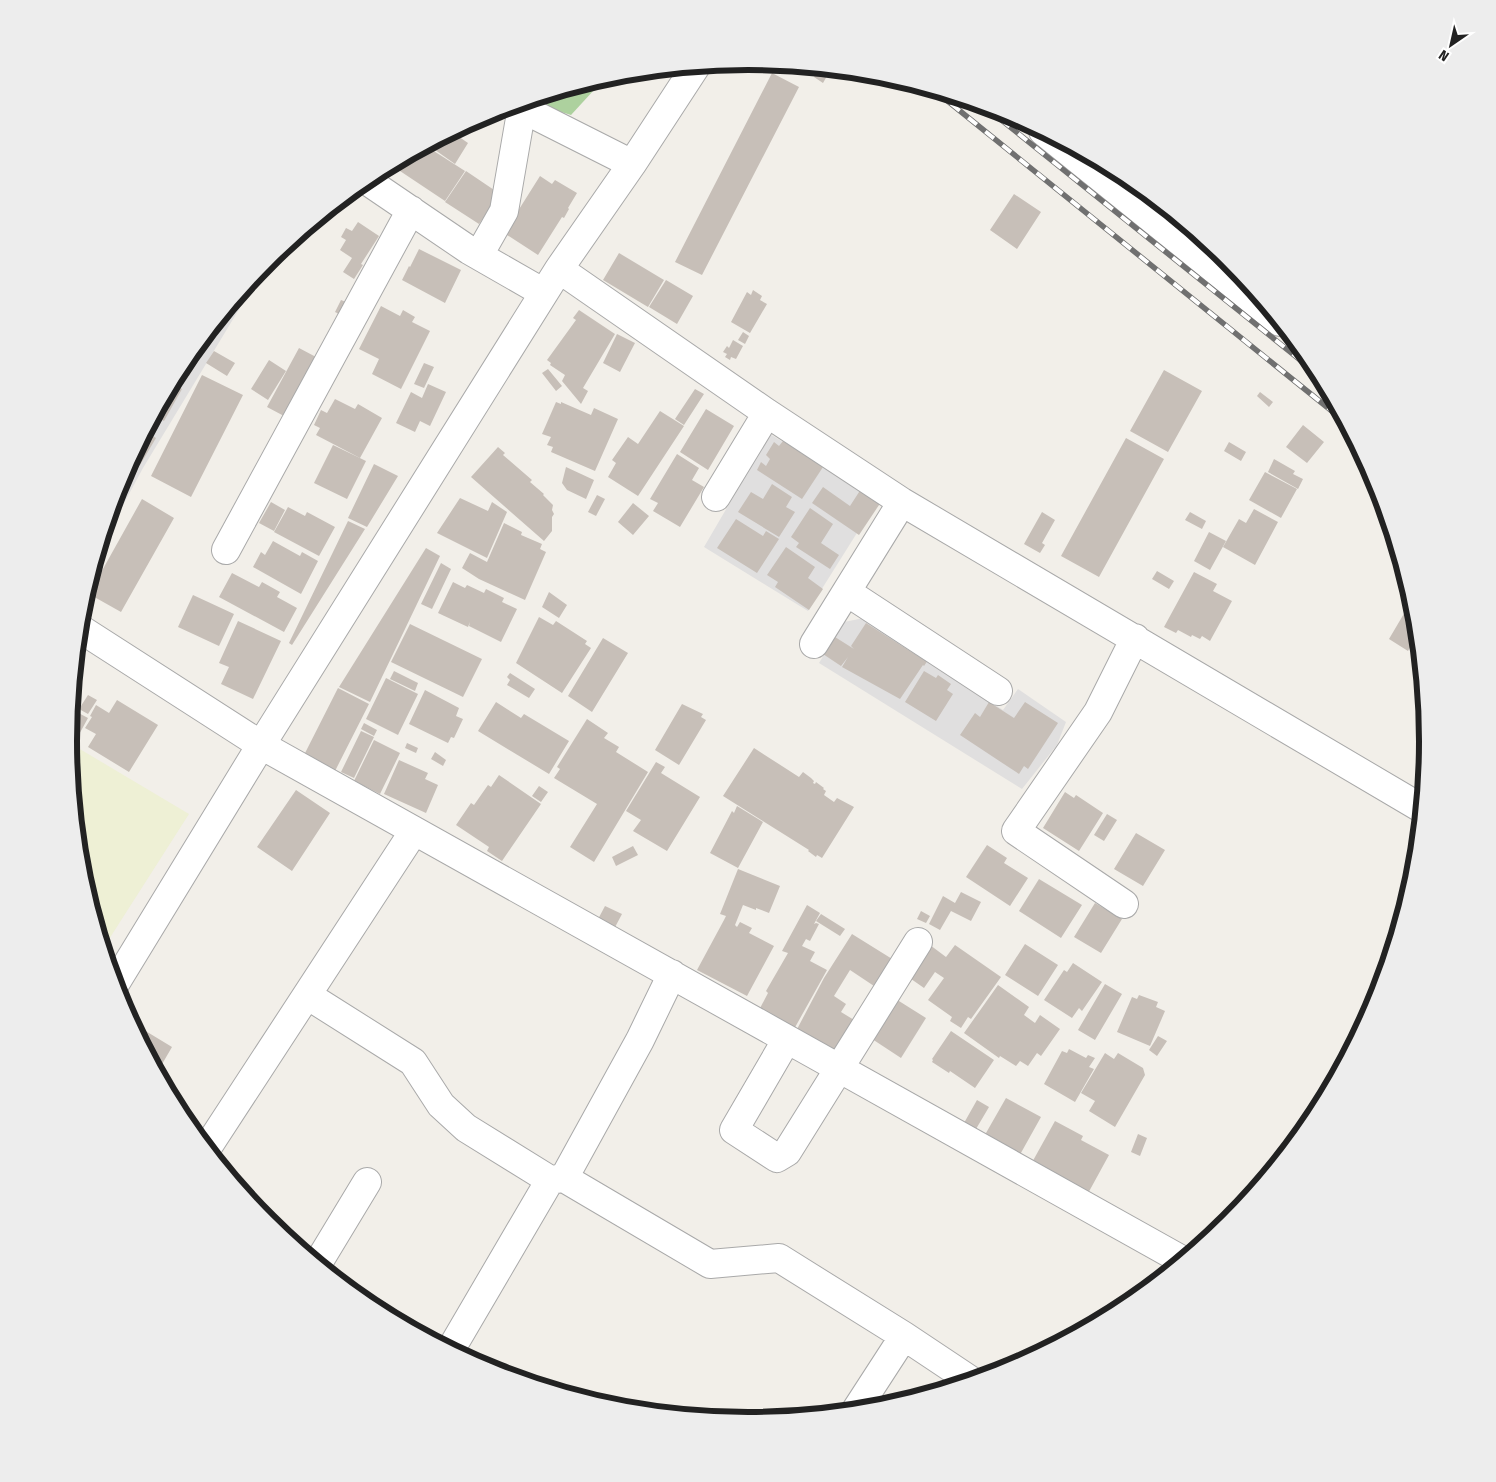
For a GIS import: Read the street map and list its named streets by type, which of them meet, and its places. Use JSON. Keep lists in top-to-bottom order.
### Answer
{
  "north": "bottom left"
}
